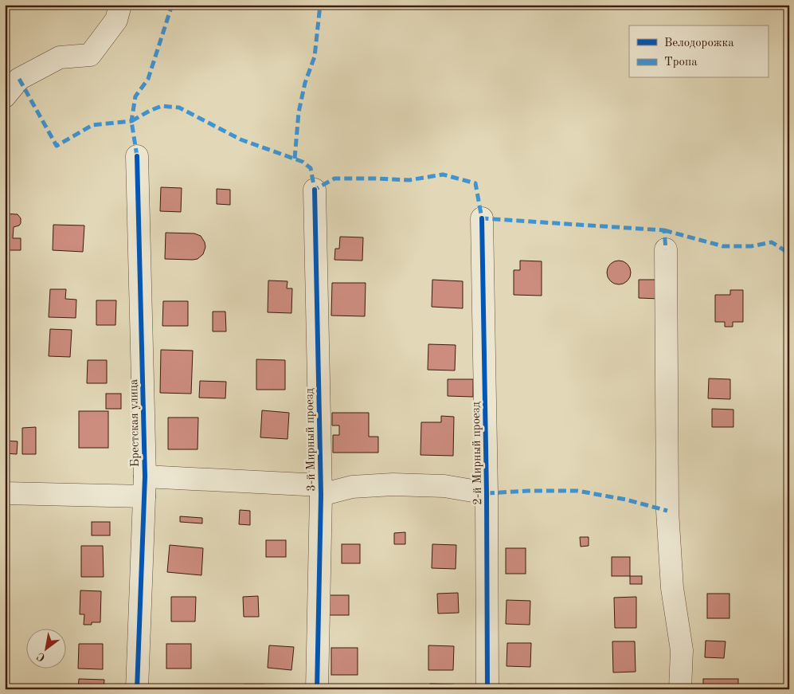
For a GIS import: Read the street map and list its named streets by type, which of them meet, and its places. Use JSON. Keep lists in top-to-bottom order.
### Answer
{
  "streets": {
    "street": ["Брестская улица", "3-й Мирный проезд", "2-й Мирный проезд"]
  },
  "legend": ["Велодорожка", "Тропа"],
  "north": "bottom left"
}
